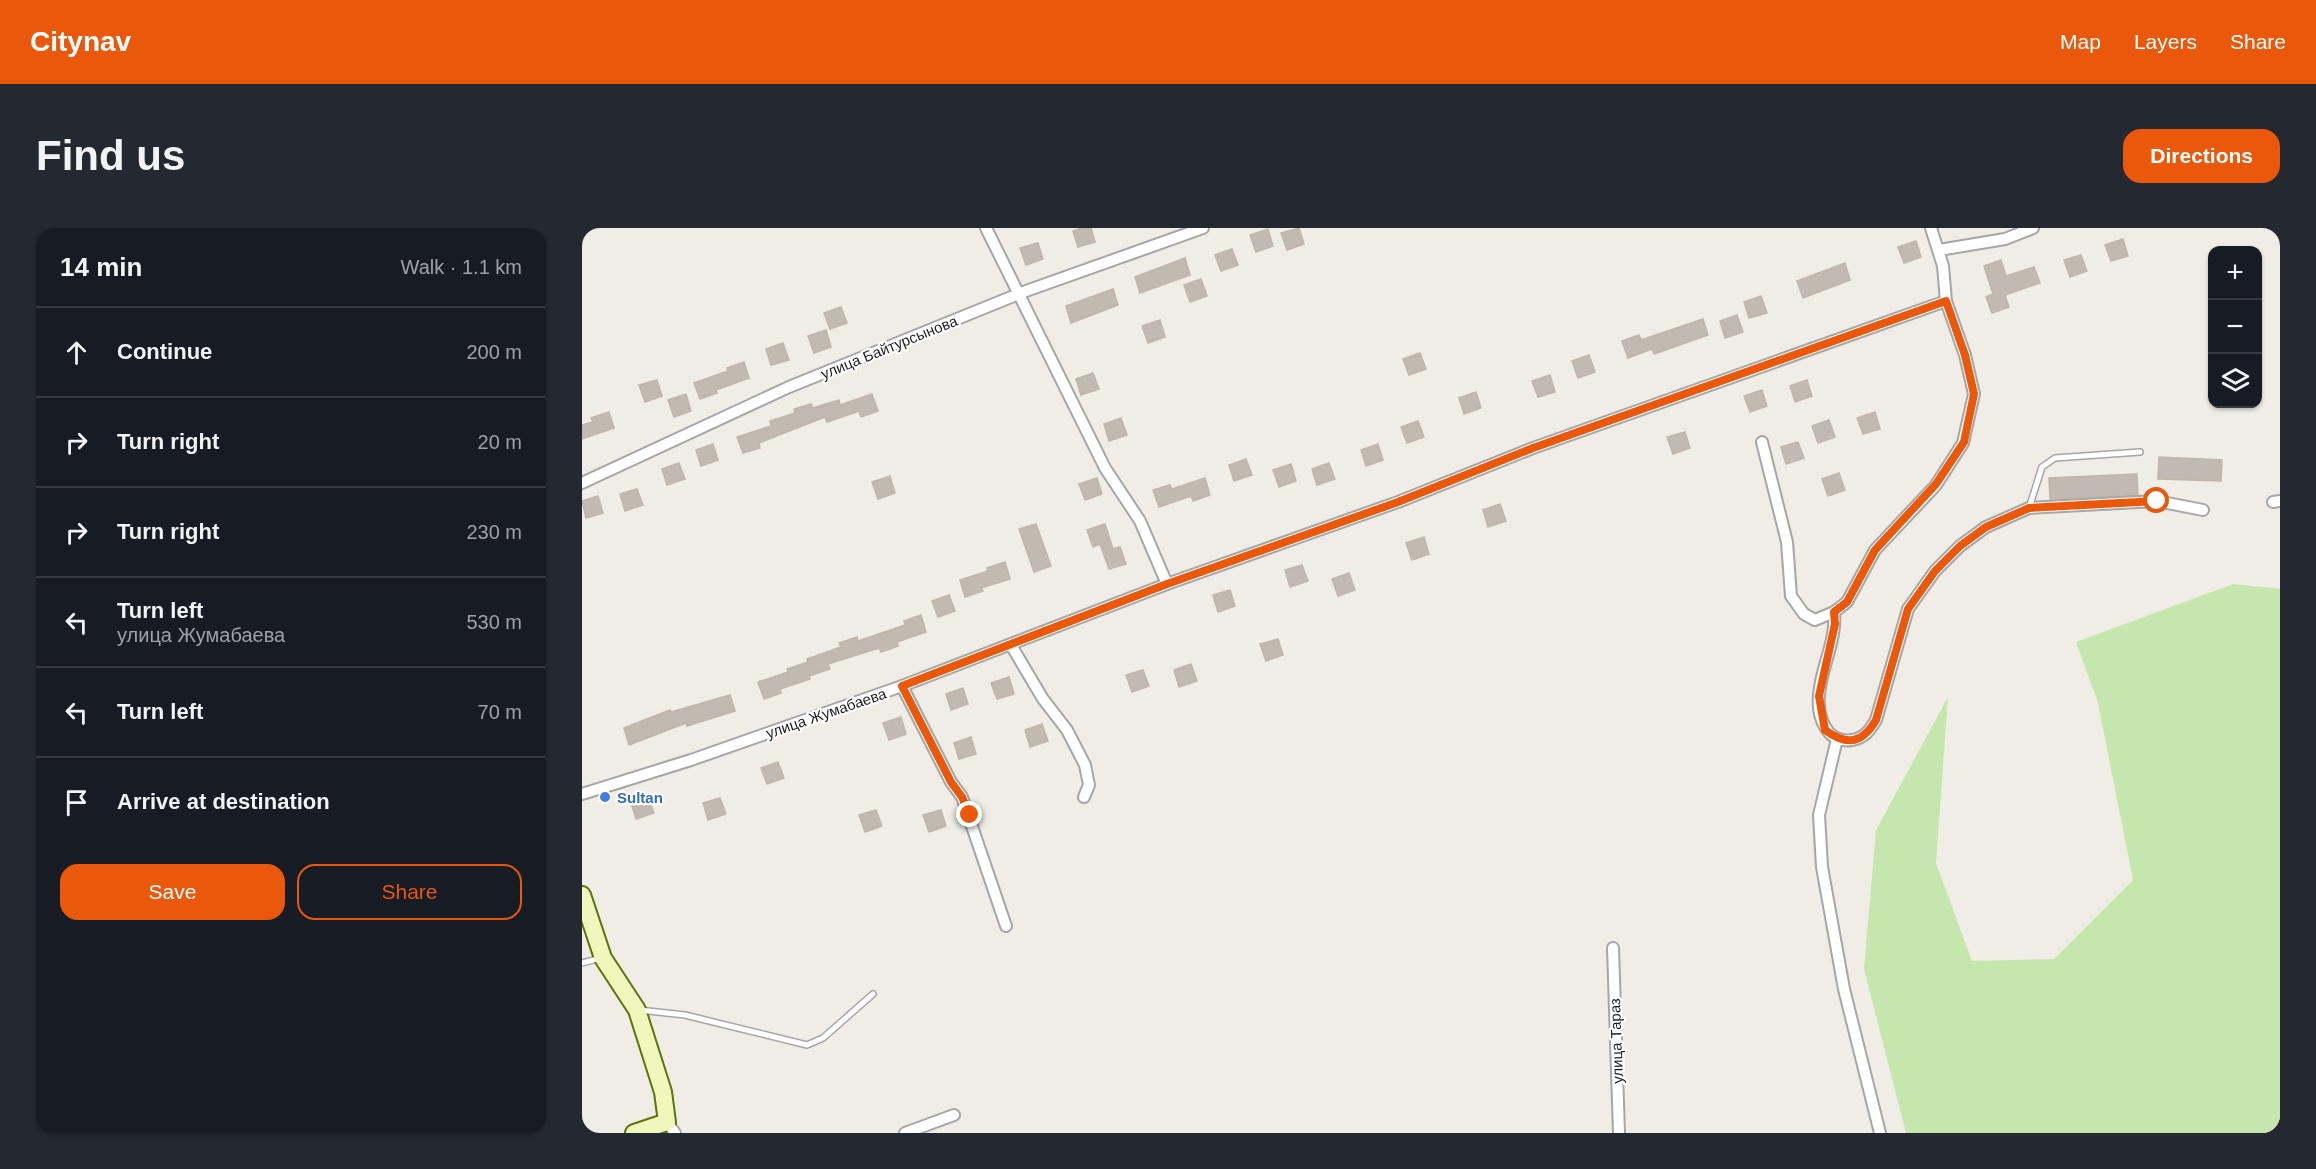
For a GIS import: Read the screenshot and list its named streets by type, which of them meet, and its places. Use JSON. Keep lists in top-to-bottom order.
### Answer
{
  "streets": {
    "street": ["улица Байтурсынова", "улица Жумабаева", "улица Тараз"]
  },
  "places": ["Sultan"],
  "page": {
    "header": "Citynav",
    "nav": ["Map", "Layers", "Share"],
    "buttons": [
      "Directions",
      ["Save", "Share"]
    ],
    "title": "Find us",
    "heading": ["14 min", "Walk · 1.1 km"],
    "map_buttons": ["+", "−"],
    "list": [
      ["Continue", "200 m"],
      ["Turn right", "20 m"],
      ["Turn right", "230 m"],
      ["Turn left", "улица Жумабаева", "530 m"],
      ["Turn left", "70 m"],
      "Arrive at destination"
    ]
  }
}
